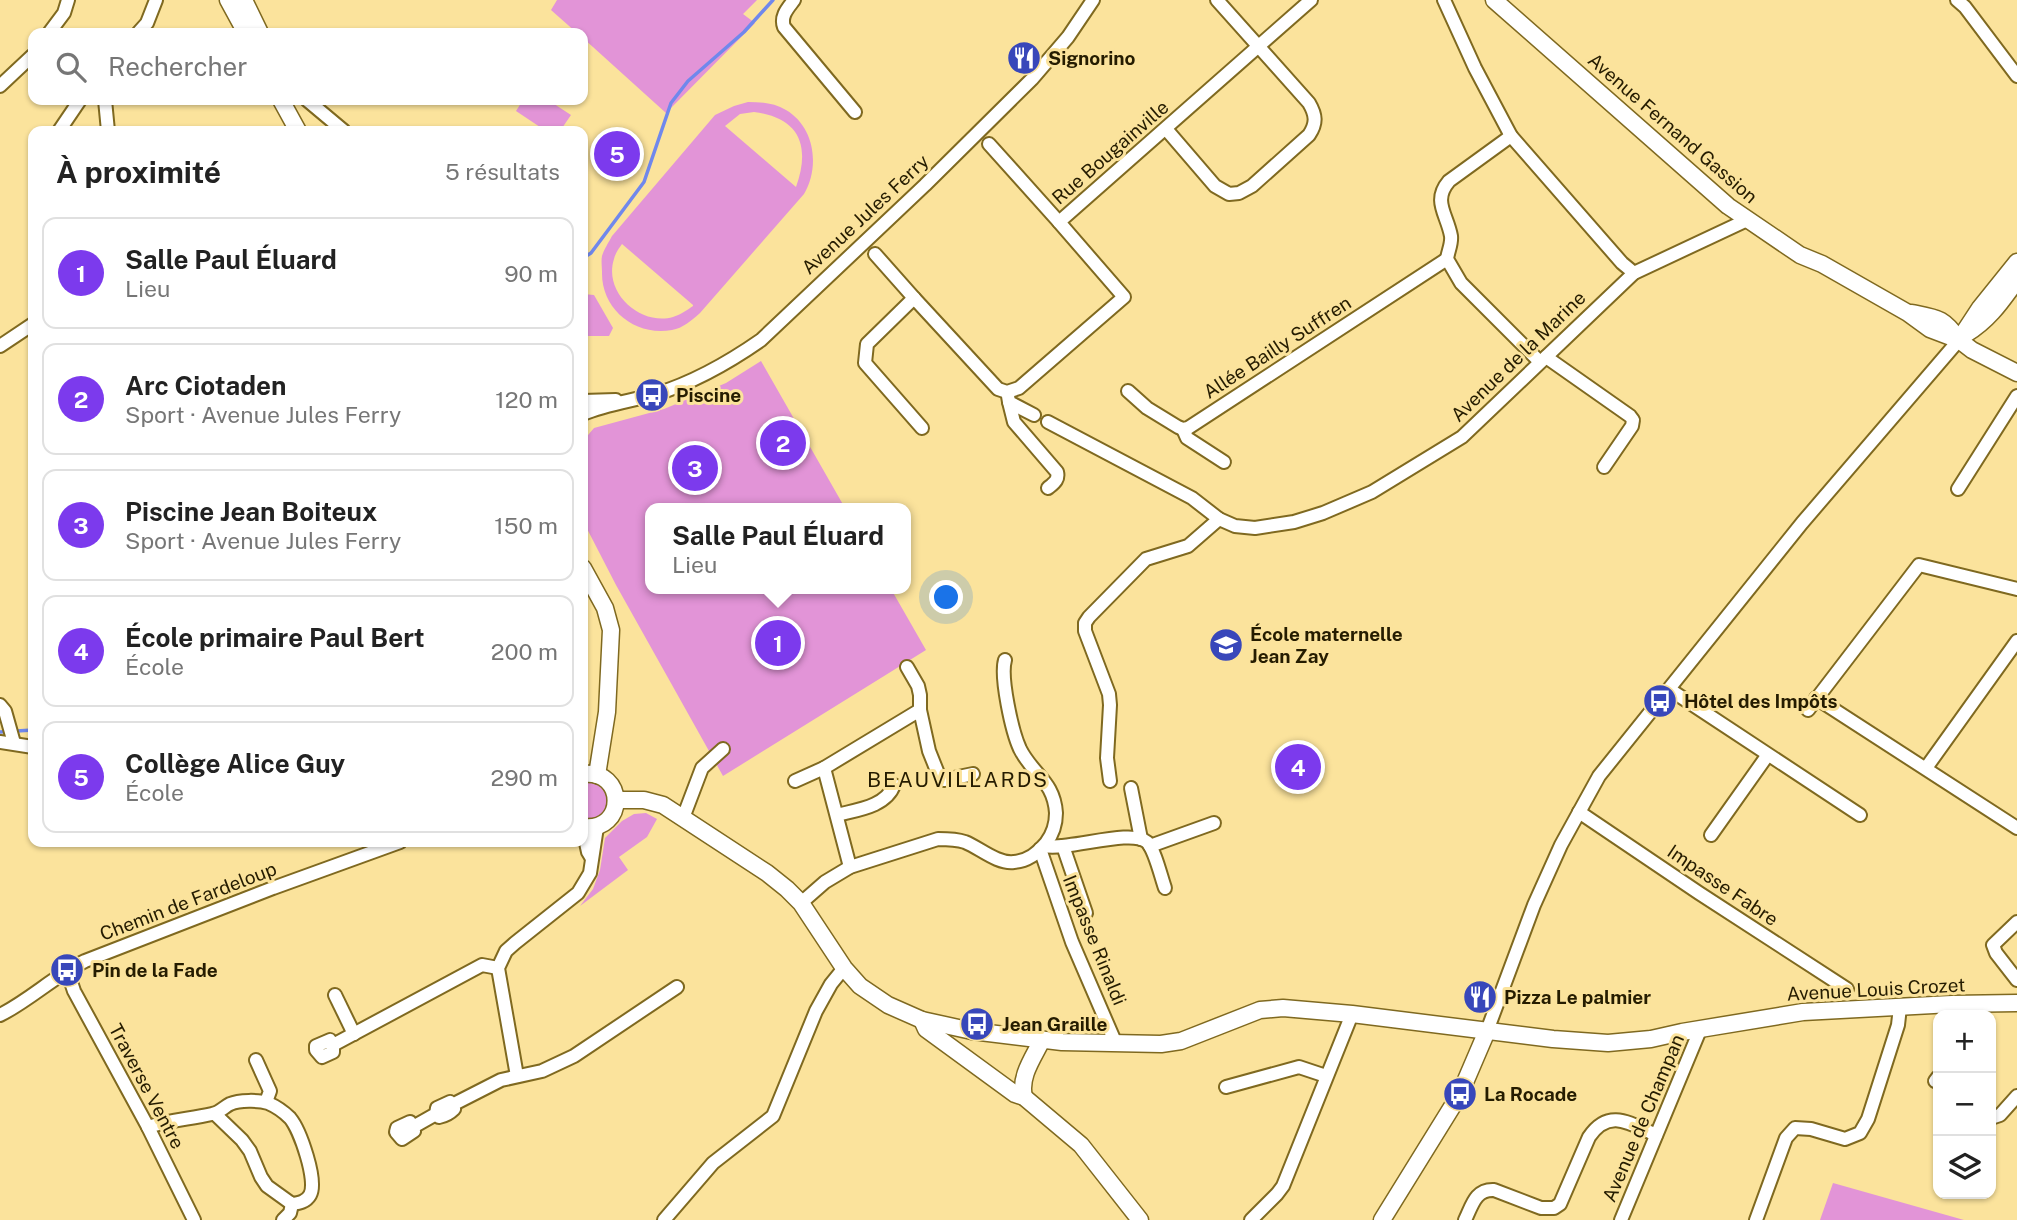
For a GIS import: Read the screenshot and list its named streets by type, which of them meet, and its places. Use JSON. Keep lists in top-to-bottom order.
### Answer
{
  "streets": {
    "street": [
      "Avenue Fernand Gassion",
      "Rue Bougainville",
      "Avenue Jules Ferry",
      "Allée Bailly Suffren",
      "Avenue de la Marine",
      "Impasse Fabre",
      "Chemin de Fardeloup",
      "Impasse Rinaldi",
      "Avenue Louis Crozet",
      "Traverse Ventre",
      "Avenue de Champan"
    ]
  },
  "crossings": [
    ["Avenue Fernand Gassion", "Avenue de la Marine"],
    ["Chemin de Fardeloup", "Traverse Ventre"],
    ["Impasse Rinaldi", "Avenue Louis Crozet"],
    ["Avenue Louis Crozet", "Avenue de Champan"]
  ],
  "districts": ["BEAUVILLARDS"],
  "places": {
    "restaurant": ["Signorino", "Pizza Le palmier"],
    "bus stop": [
      "Piscine",
      "Hôtel des Impôts",
      "Pin de la Fade",
      "Jean Graille",
      "La Rocade"
    ],
    "school or university": ["École maternelle Jean Zay"]
  },
  "page": {
    "search": "Rechercher",
    "heading": ["À proximité", "5 résultats"],
    "pins": [
      "5",
      "2",
      "3",
      "1",
      "4"
    ],
    "list": [
      {
        "mark": "1",
        "name": "Salle Paul Éluard",
        "note": "Lieu",
        "value": "90 m"
      },
      {
        "mark": "2",
        "name": "Arc Ciotaden",
        "note": "Sport · Avenue Jules Ferry",
        "value": "120 m"
      },
      {
        "mark": "3",
        "name": "Piscine Jean Boiteux",
        "note": "Sport · Avenue Jules Ferry",
        "value": "150 m"
      },
      {
        "mark": "4",
        "name": "École primaire Paul Bert",
        "note": "École",
        "value": "200 m"
      },
      {
        "mark": "5",
        "name": "Collège Alice Guy",
        "note": "École",
        "value": "290 m"
      }
    ],
    "popup": ["Salle Paul Éluard", "Lieu"],
    "map_buttons": ["+", "−"]
  }
}
